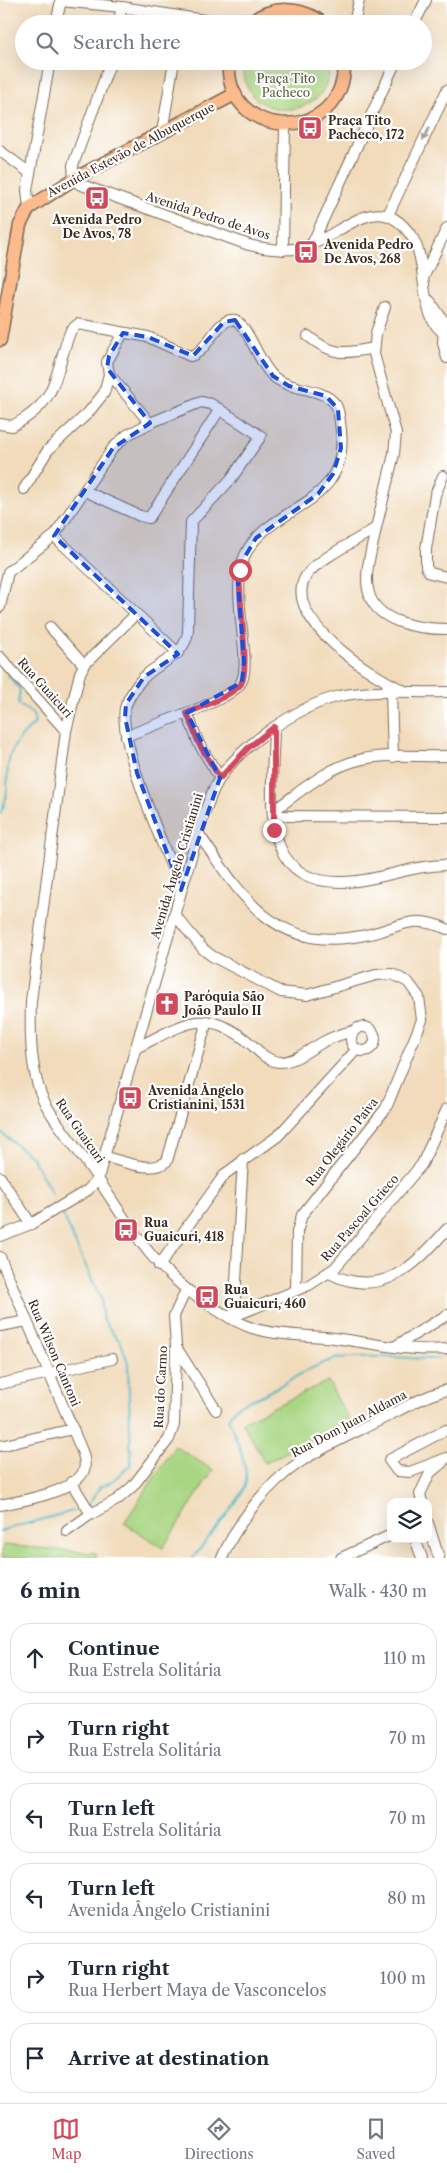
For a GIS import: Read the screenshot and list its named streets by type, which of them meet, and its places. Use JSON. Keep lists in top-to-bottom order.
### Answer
{
  "streets": {
    "main road": ["Avenida Estevão de Albuquerque"],
    "street": [
      "Avenida Pedro de Avos",
      "Rua Guaicuri",
      "Avenida Ângelo Cristianini",
      "Rua Olegário Paiva",
      "Rua Pascoal Grieco",
      "Rua Wilson Cantoni",
      "Rua do Carmo",
      "Rua Dom Juan Aldama"
    ]
  },
  "crossings": [
    ["Avenida Estevão de Albuquerque", "Avenida Pedro de Avos"],
    ["Rua Guaicuri", "Avenida Ângelo Cristianini"],
    ["Rua Guaicuri", "Rua Pascoal Grieco"],
    ["Rua Guaicuri", "Rua do Carmo"],
    ["Avenida Ângelo Cristianini", "Rua Olegário Paiva"],
    ["Rua Olegário Paiva", "Rua Pascoal Grieco"]
  ],
  "parks": ["Praça Tito Pacheco"],
  "places": {
    "bus stop": [
      "Praça Tito Pacheco, 172",
      "Avenida Pedro De Avos, 78",
      "Avenida Pedro De Avos, 268",
      "Avenida Ângelo Cristianini, 1531",
      "Rua Guaicuri, 418",
      "Rua Guaicuri, 460"
    ],
    "church": ["Paróquia São João Paulo II"]
  },
  "page": {
    "search": "Search here",
    "heading": ["6 min", "Walk · 430 m"],
    "list": [
      ["Continue", "Rua Estrela Solitária", "110 m"],
      ["Turn right", "Rua Estrela Solitária", "70 m"],
      ["Turn left", "Rua Estrela Solitária", "70 m"],
      ["Turn left", "Avenida Ângelo Cristianini", "80 m"],
      ["Turn right", "Rua Herbert Maya de Vasconcelos", "100 m"],
      "Arrive at destination"
    ],
    "nav": ["Map", "Directions", "Saved"]
  }
}
